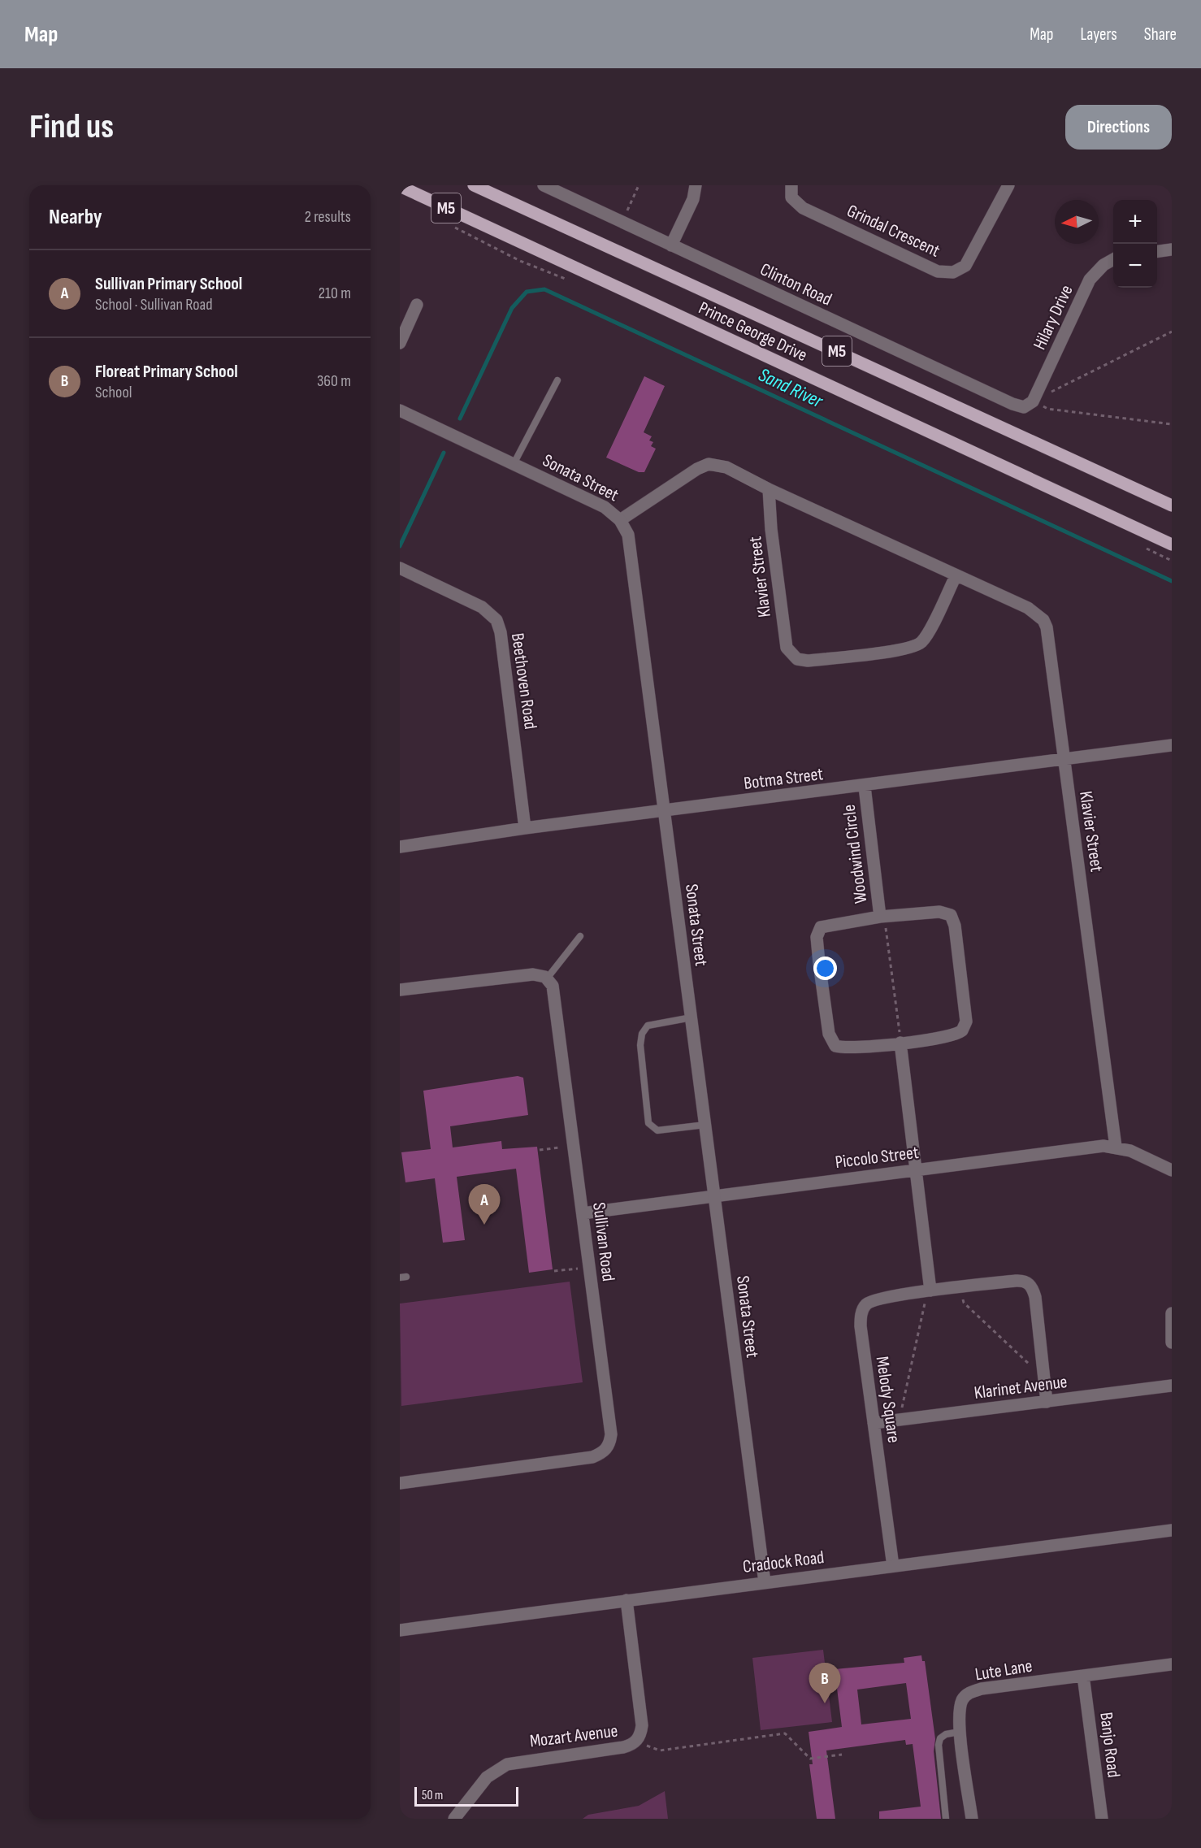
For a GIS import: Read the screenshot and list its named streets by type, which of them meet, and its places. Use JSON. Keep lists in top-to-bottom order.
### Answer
{
  "streets": {
    "main road": ["M5", "Prince George Drive"],
    "street": [
      "Grindal Crescent",
      "Clinton Road",
      "Hilary Drive",
      "Sonata Street",
      "Klavier Street",
      "Beethoven Road",
      "Botma Street",
      "Woodwind Circle",
      "Piccolo Street",
      "Sullivan Road",
      "Klarinet Avenue",
      "Melody Square",
      "Cradock Road",
      "Lute Lane",
      "Mozart Avenue",
      "Banjo Road"
    ]
  },
  "crossings": [
    ["Clinton Road", "Hilary Drive"],
    ["Sonata Street", "Klavier Street"],
    ["Sonata Street", "Botma Street"],
    ["Sonata Street", "Piccolo Street"],
    ["Sonata Street", "Cradock Road"],
    ["Klavier Street", "Botma Street"],
    ["Klavier Street", "Piccolo Street"],
    ["Beethoven Road", "Botma Street"],
    ["Botma Street", "Woodwind Circle"],
    ["Piccolo Street", "Sullivan Road"],
    ["Klarinet Avenue", "Melody Square"],
    ["Melody Square", "Cradock Road"],
    ["Cradock Road", "Mozart Avenue"],
    ["Lute Lane", "Banjo Road"]
  ],
  "water": ["Sand River"],
  "scale_bar": "50 m",
  "north": "left",
  "page": {
    "header": "Map",
    "nav": ["Map", "Layers", "Share"],
    "buttons": "Directions",
    "title": "Find us",
    "heading": ["Nearby", "2 results"],
    "map_buttons": ["+", "−"],
    "list": [
      {
        "mark": "A",
        "name": "Sullivan Primary School",
        "note": "School · Sullivan Road",
        "value": "210 m"
      },
      {
        "mark": "B",
        "name": "Floreat Primary School",
        "note": "School",
        "value": "360 m"
      }
    ],
    "pins": ["A", "B"],
    "scale": "50 m"
  }
}
